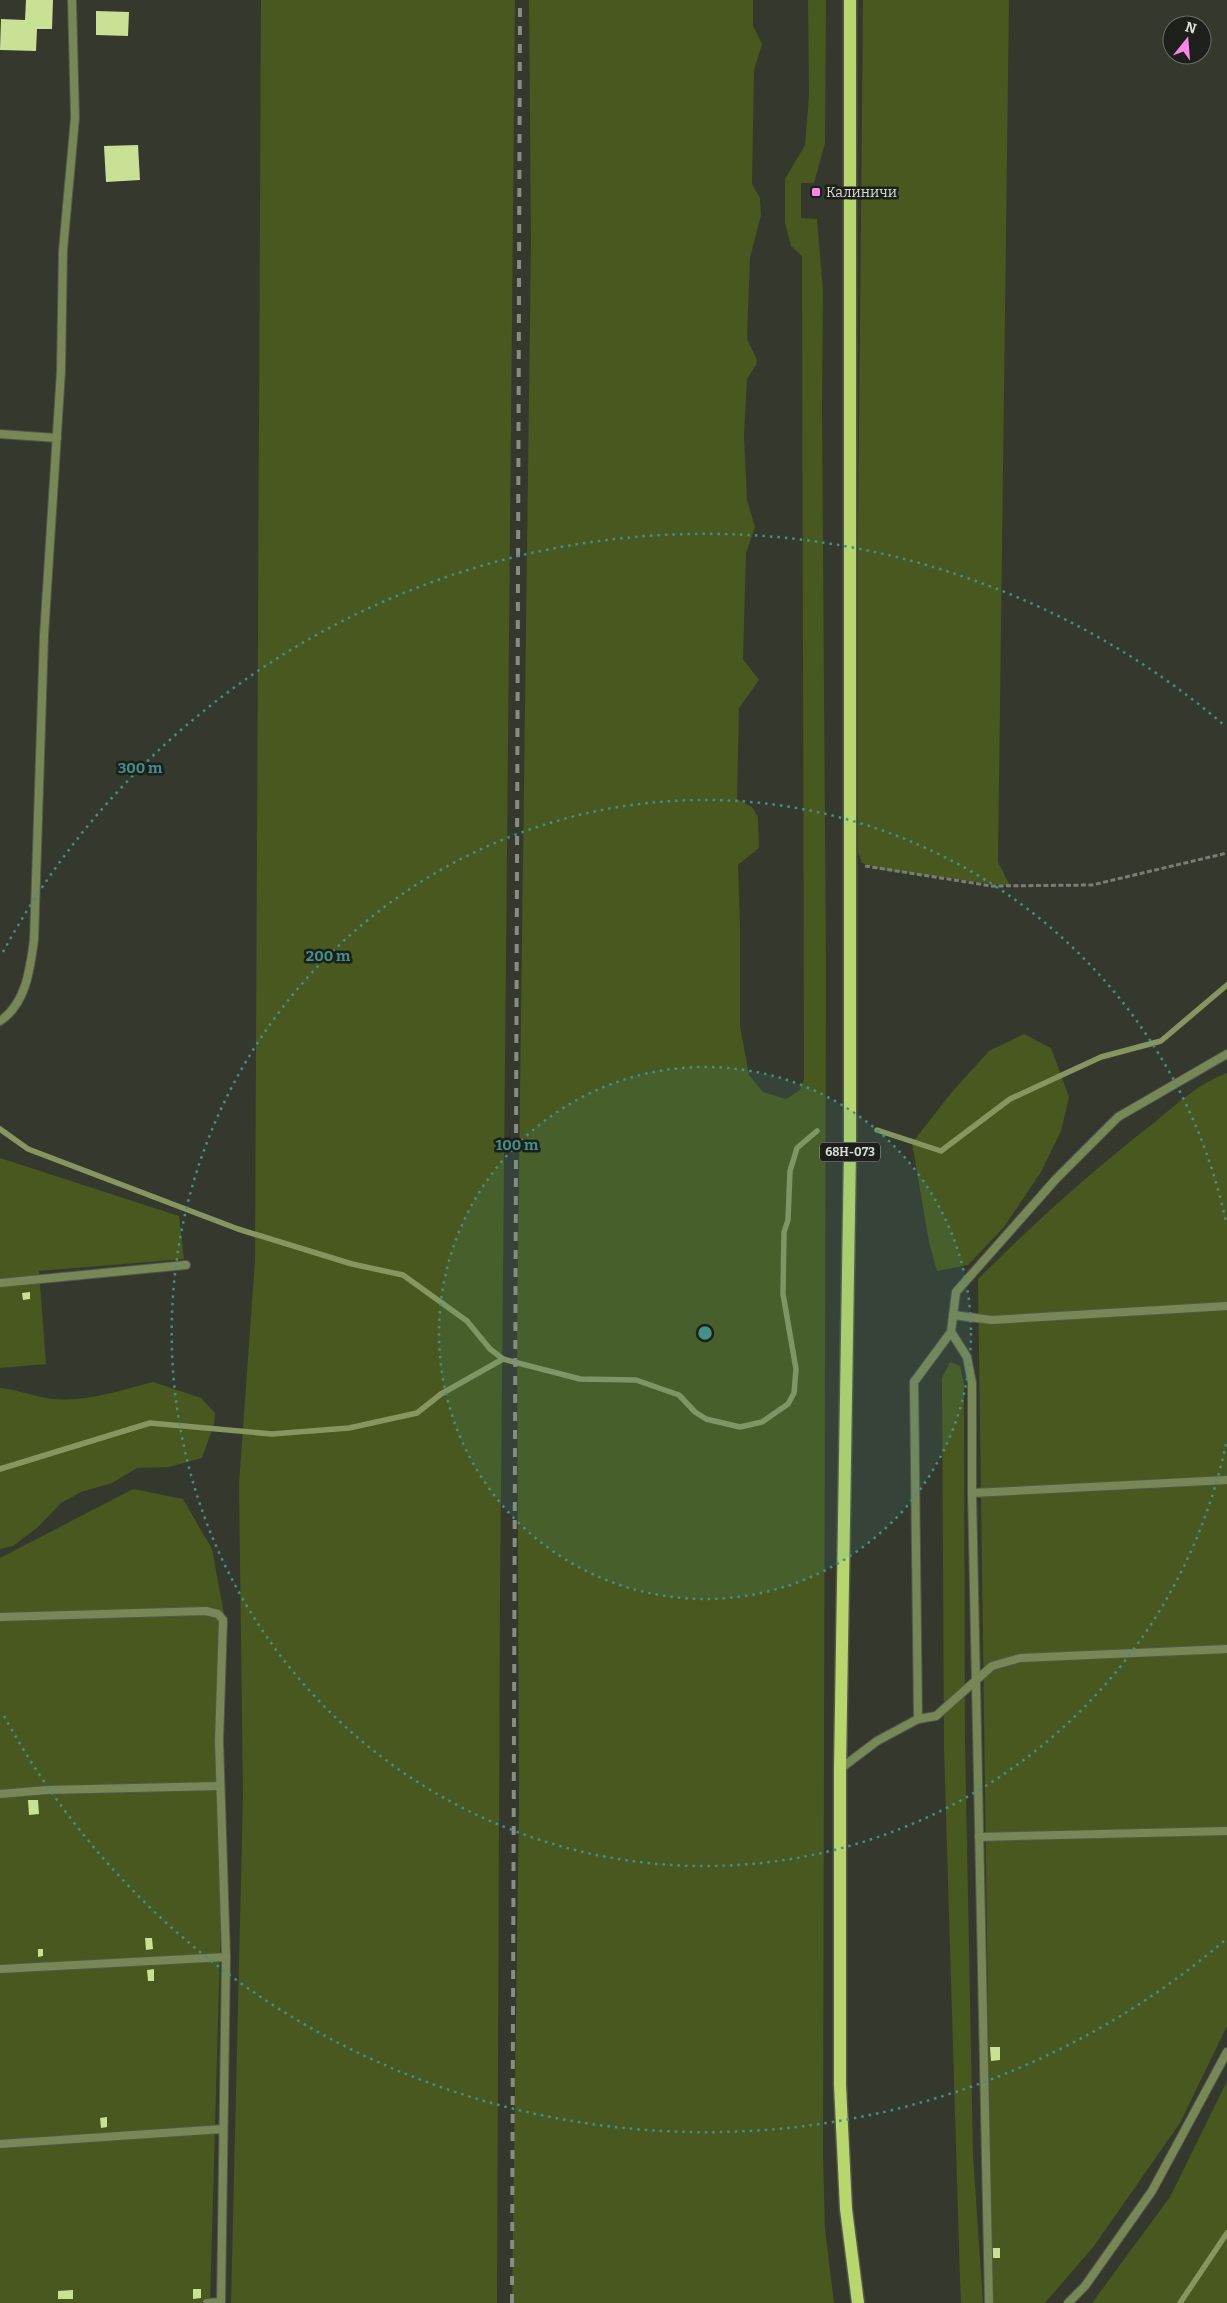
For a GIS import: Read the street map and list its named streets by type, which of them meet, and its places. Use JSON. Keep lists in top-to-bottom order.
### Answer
{
  "streets": {
    "main road": ["68Н-073"]
  },
  "places": {
    "transit": ["Калиничи"]
  },
  "north": "top",
  "rings": ["300 m", "200 m", "100 m"]
}
